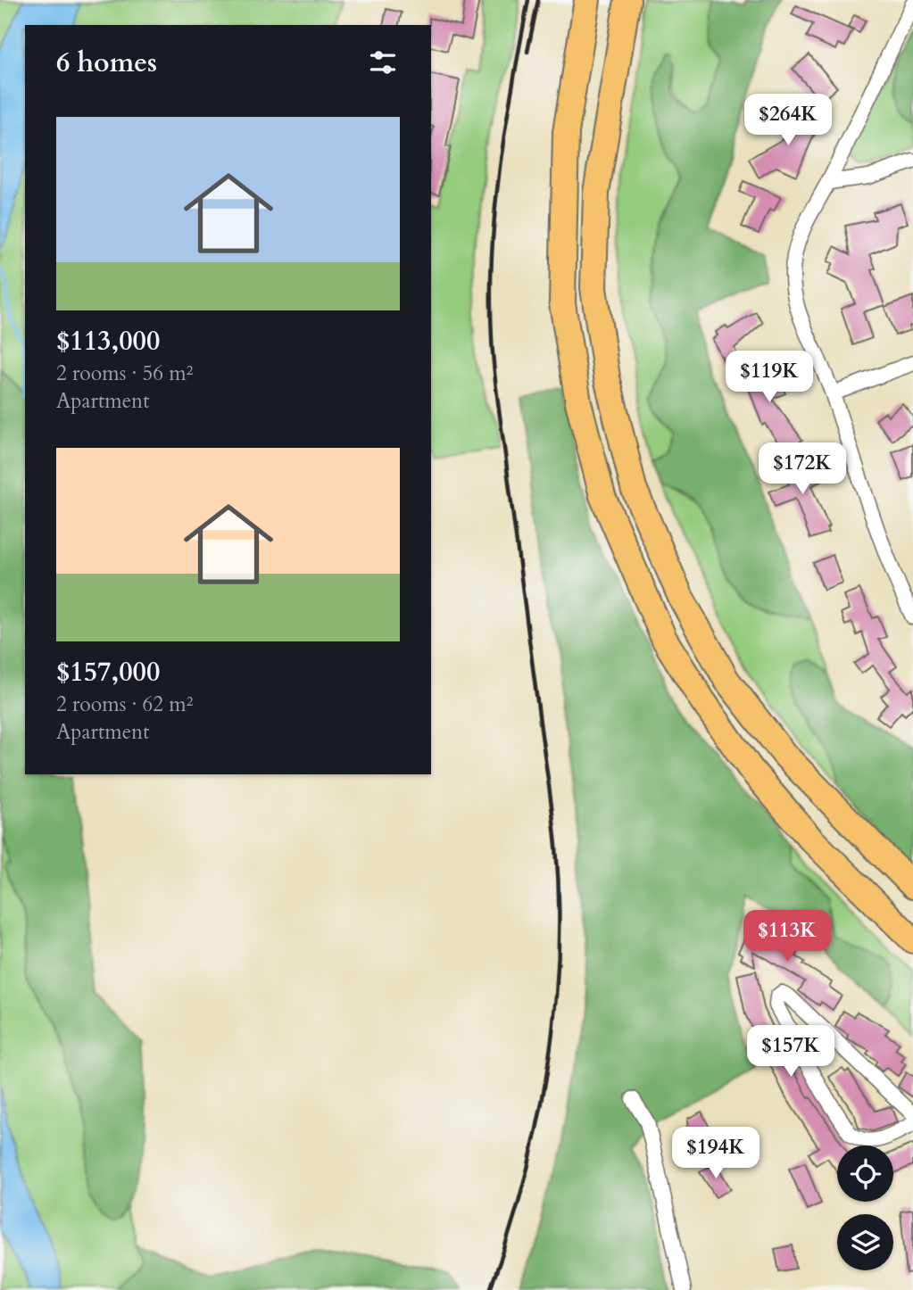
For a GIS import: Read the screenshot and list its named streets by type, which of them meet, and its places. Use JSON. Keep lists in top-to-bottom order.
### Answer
{
  "page": {
    "heading": "6 homes",
    "price": [
      "$264K",
      "$119K",
      "$172K",
      "$113K",
      "$157K",
      "$194K"
    ],
    "list": [
      {
        "name": "$113,000",
        "note": "2 rooms · 56 m² · Apartment"
      },
      {
        "name": "$157,000",
        "note": "2 rooms · 62 m² · Apartment"
      }
    ]
  }
}
